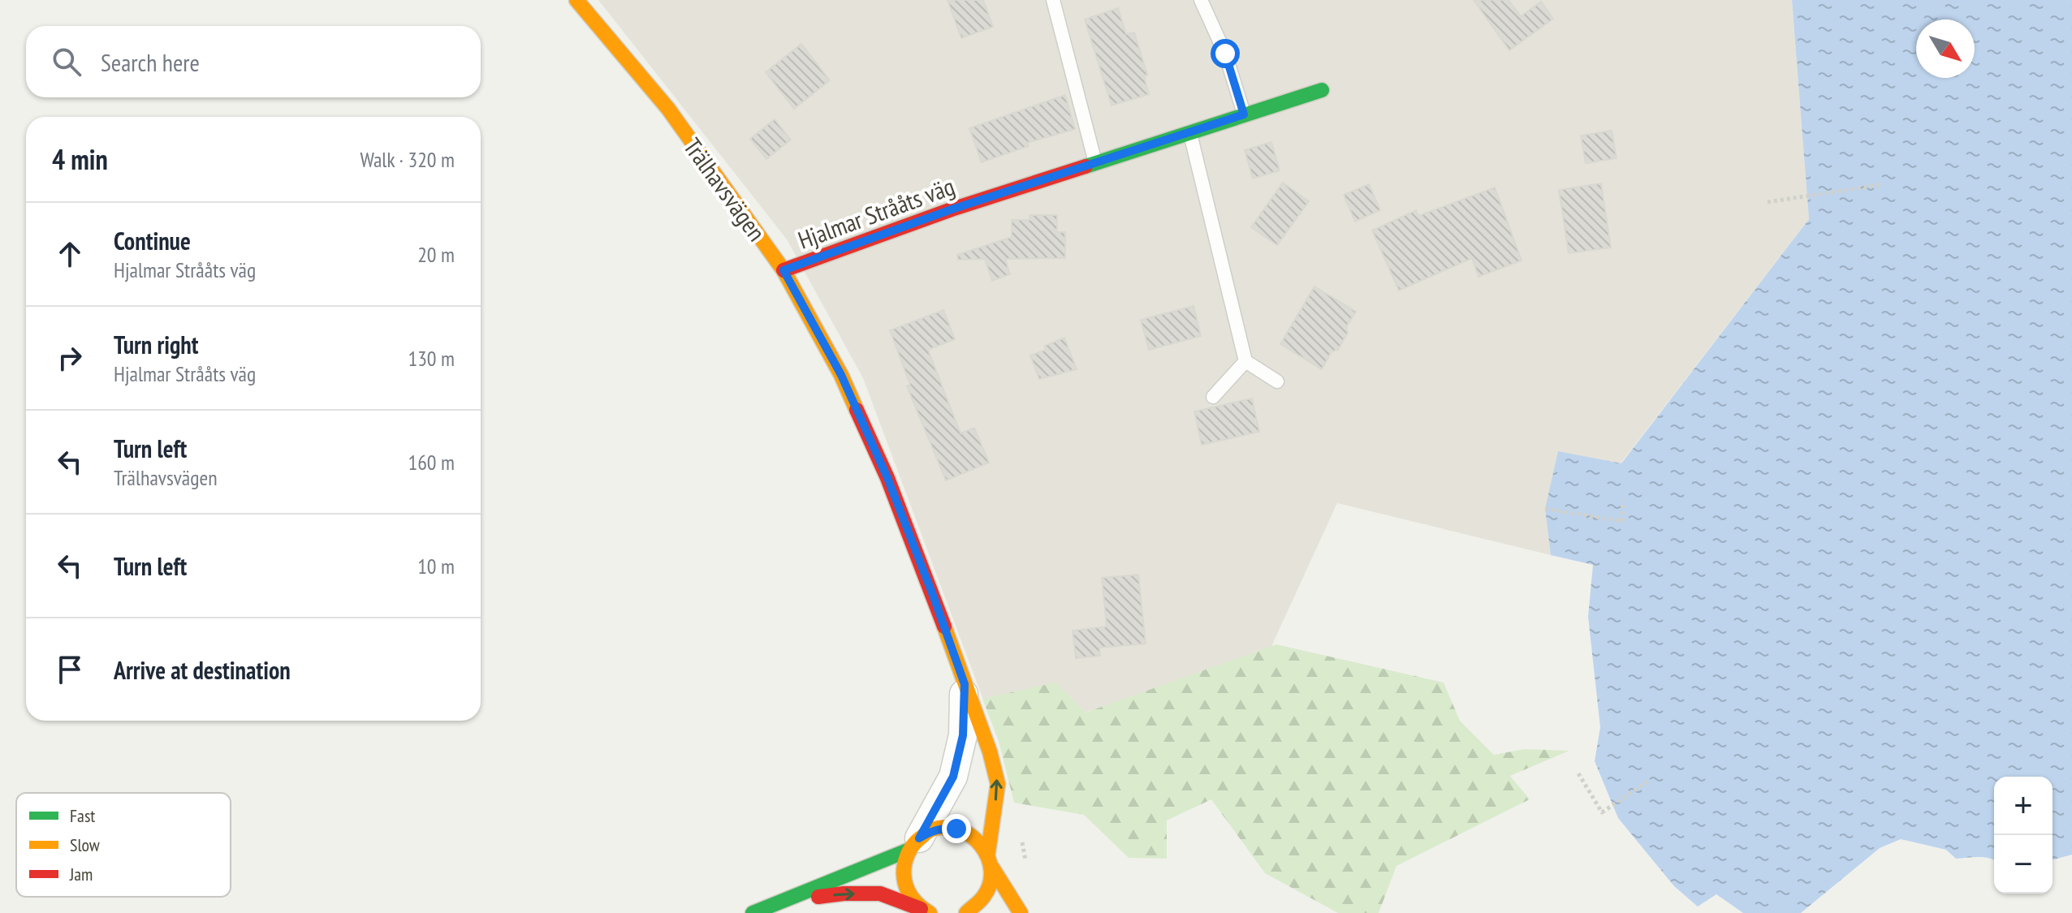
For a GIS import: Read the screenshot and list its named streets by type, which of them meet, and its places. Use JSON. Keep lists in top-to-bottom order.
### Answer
{
  "streets": {
    "street": ["Trälhavsvägen", "Hjalmar Strååts väg"]
  },
  "crossings": [
    ["Trälhavsvägen", "Hjalmar Strååts väg"]
  ],
  "legend": ["Fast", "Slow", "Jam"],
  "north": "bottom right",
  "page": {
    "search": "Search here",
    "heading": ["4 min", "Walk · 320 m"],
    "list": [
      ["Continue", "Hjalmar Strååts väg", "20 m"],
      ["Turn right", "Hjalmar Strååts väg", "130 m"],
      ["Turn left", "Trälhavsvägen", "160 m"],
      ["Turn left", "10 m"],
      "Arrive at destination"
    ],
    "map_buttons": ["+", "−"]
  }
}
